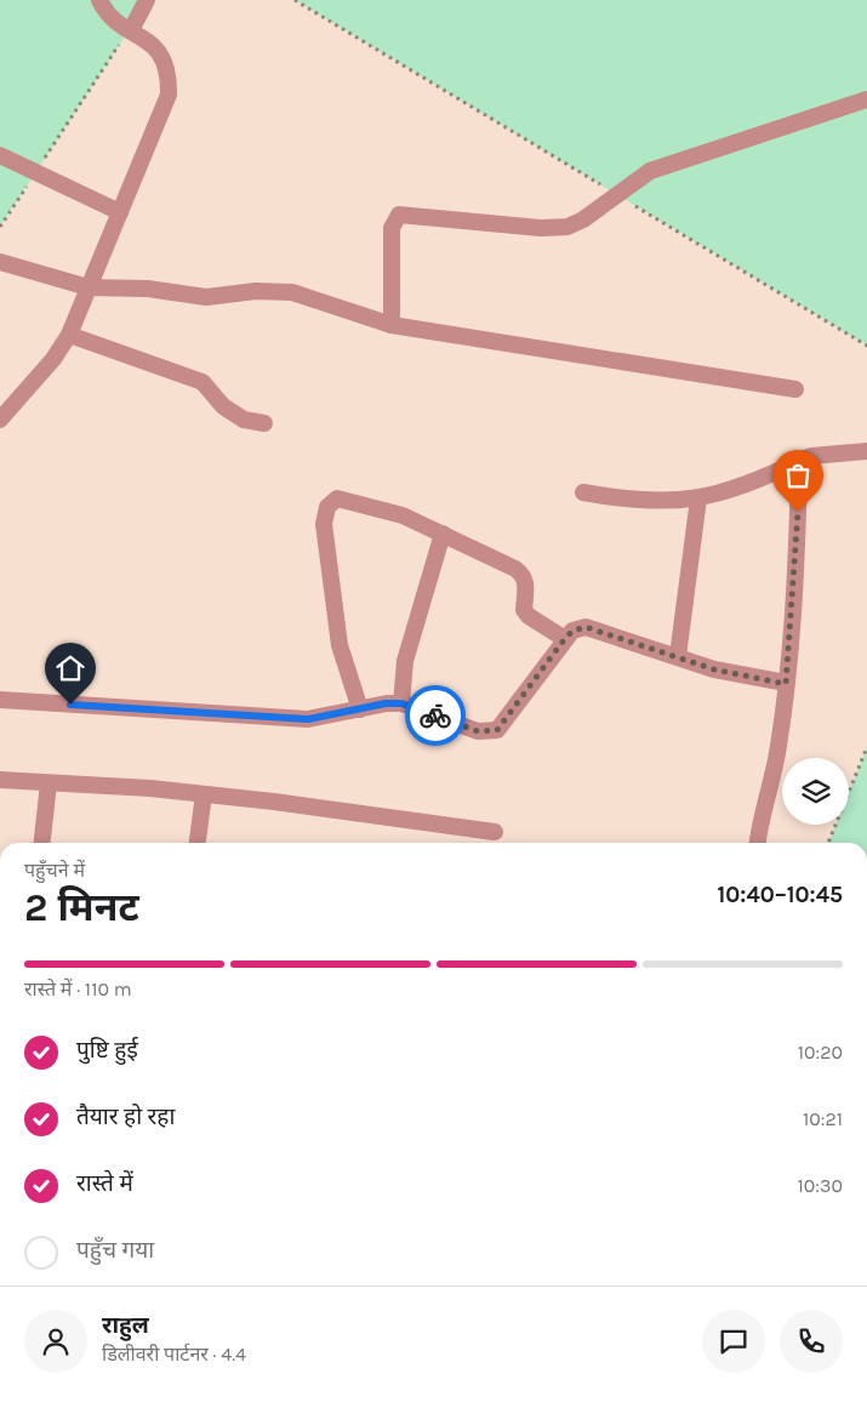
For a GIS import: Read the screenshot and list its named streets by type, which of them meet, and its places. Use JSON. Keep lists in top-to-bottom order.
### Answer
{
  "page": {
    "heading": ["2 मिनट", "पहुँचने में", "10:40–10:45"],
    "panel": ["राहुल", "डिलीवरी पार्टनर · 4.4"],
    "bar": "रास्ते में · 110 m",
    "list": [
      ["पुष्टि हुई", "10:20"],
      ["तैयार हो रहा", "10:21"],
      ["रास्ते में", "10:30"],
      "पहुँच गया"
    ]
  }
}
